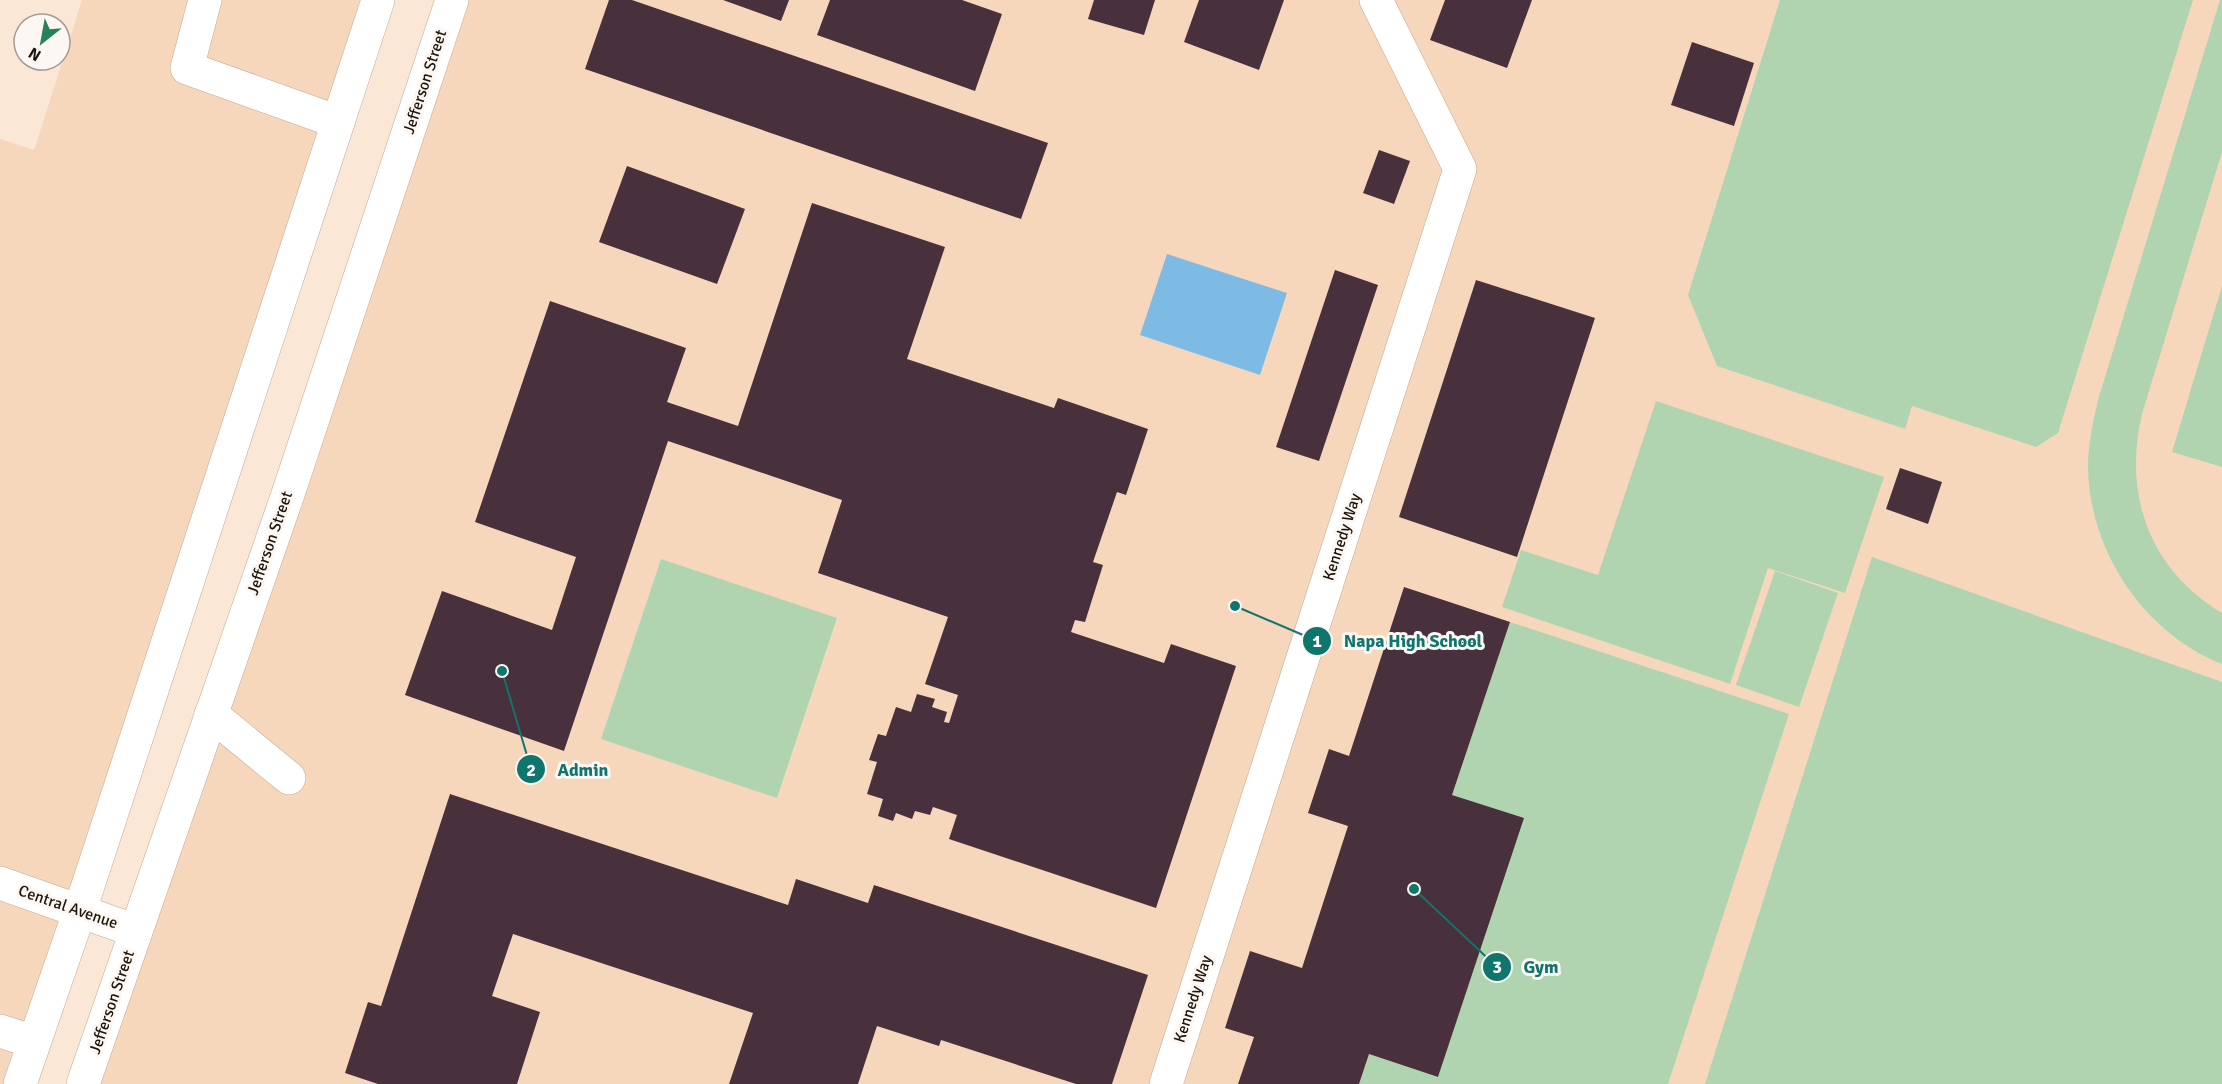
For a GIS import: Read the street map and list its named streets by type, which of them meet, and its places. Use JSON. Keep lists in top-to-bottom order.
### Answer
{
  "streets": {
    "main road": ["Jefferson Street", "Kennedy Way", "Central Avenue"]
  },
  "crossings": [
    ["Jefferson Street", "Central Avenue"]
  ],
  "places": ["Napa High School", "Admin", "Gym"],
  "north": "bottom left"
}
